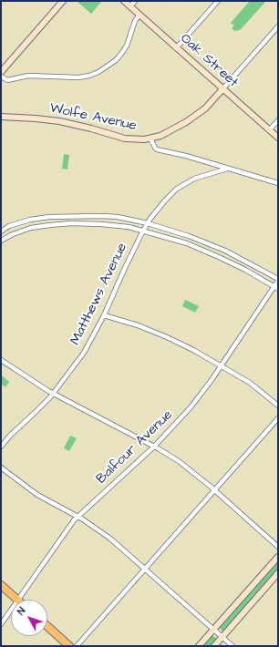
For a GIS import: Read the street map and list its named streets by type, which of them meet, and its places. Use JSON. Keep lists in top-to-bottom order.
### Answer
{
  "streets": {
    "main road": ["Oak Street", "Wolfe Avenue"],
    "street": ["Matthews Avenue", "Balfour Avenue"]
  },
  "crossings": [
    ["Wolfe Avenue", "Matthews Avenue"]
  ],
  "north": "top left"
}
